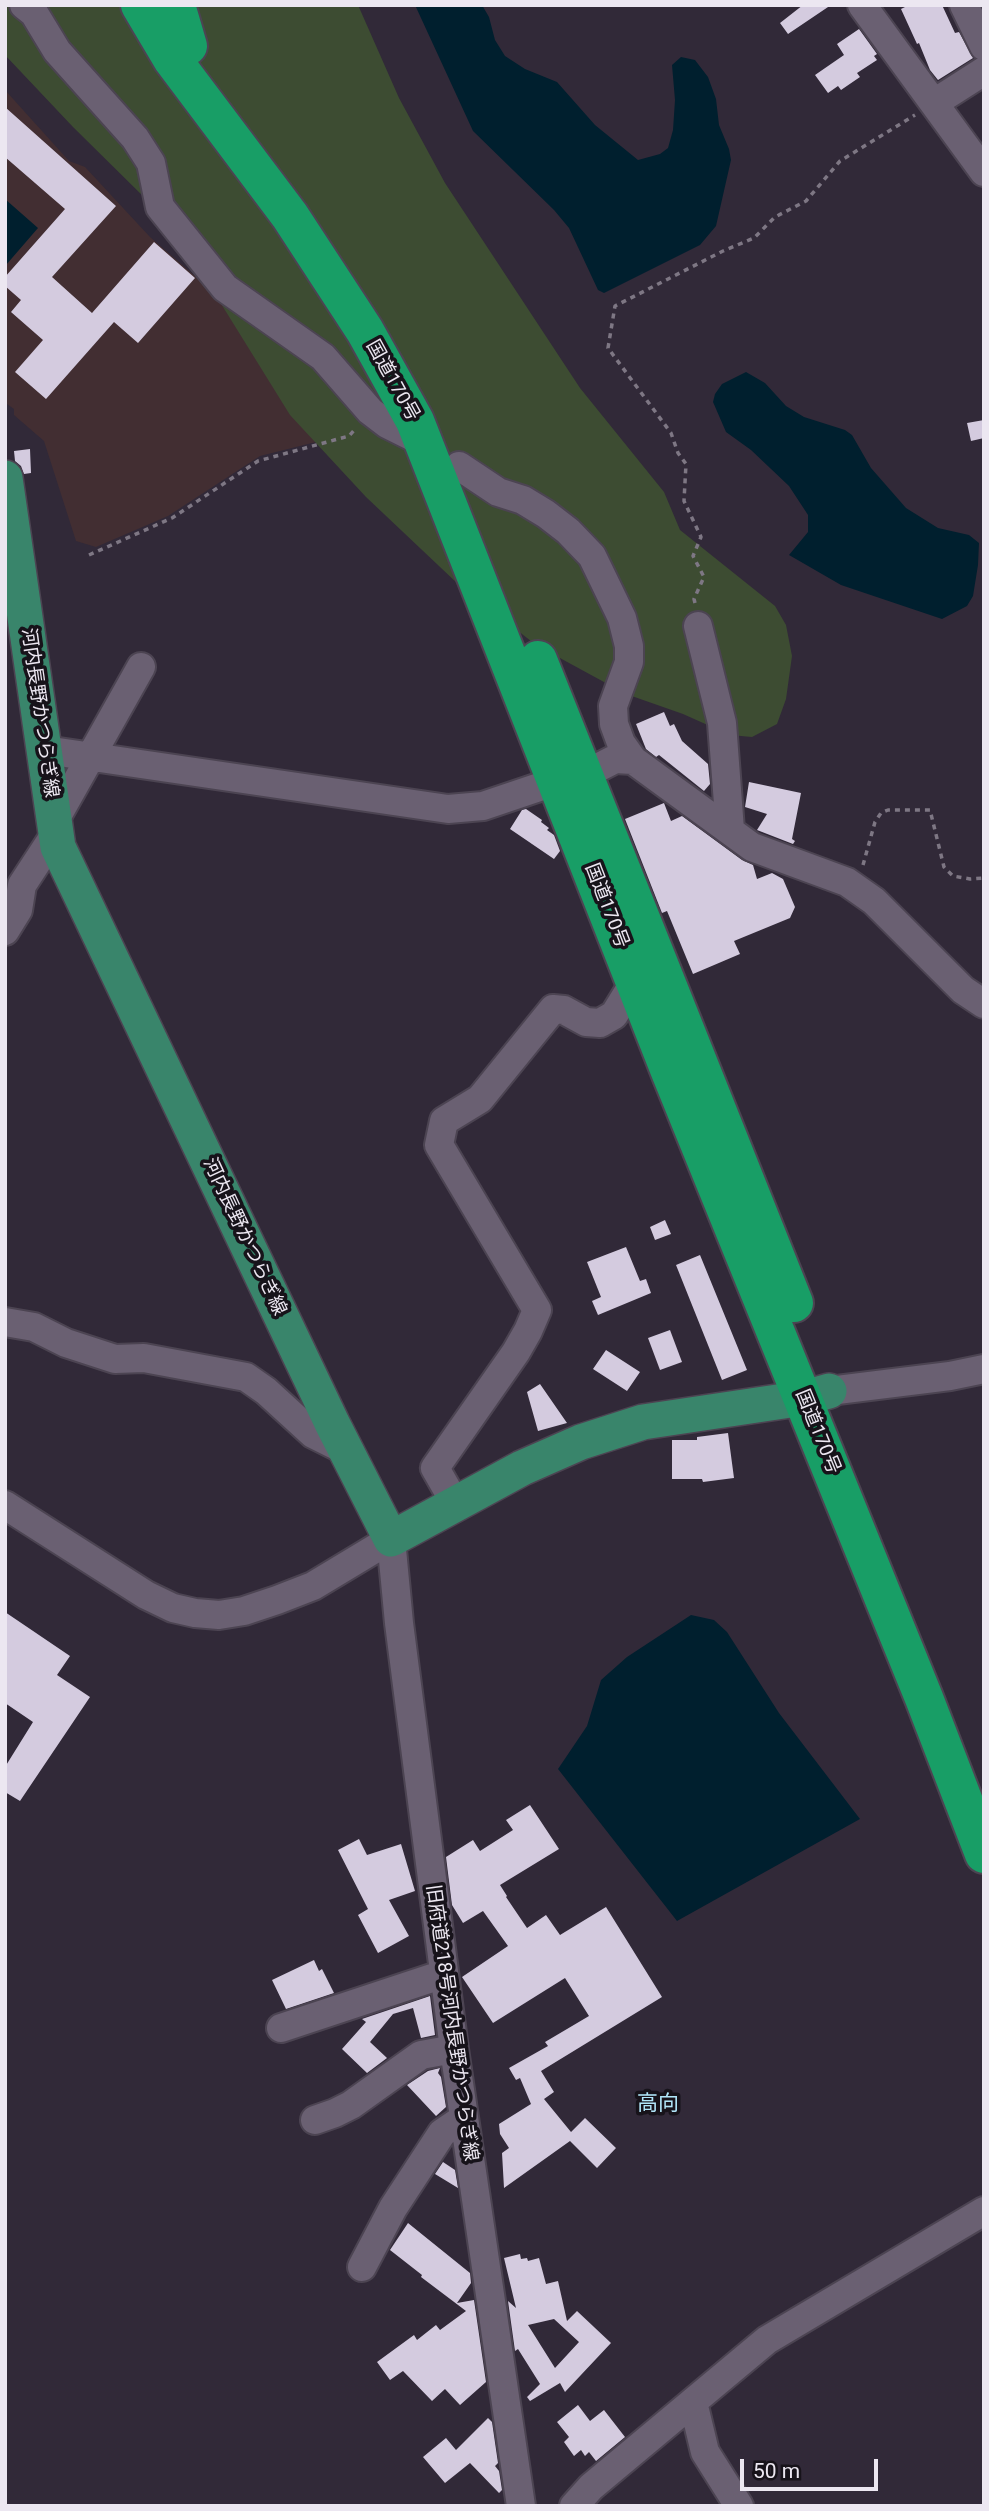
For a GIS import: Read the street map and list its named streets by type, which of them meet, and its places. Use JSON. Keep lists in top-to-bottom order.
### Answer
{
  "streets": {
    "highway": ["国道170号"],
    "main road": ["河内長野かつらぎ線"],
    "street": ["旧府道218号河内長野かつらぎ線"]
  },
  "crossings": [
    ["河内長野かつらぎ線", "旧府道218号河内長野かつらぎ線"]
  ],
  "districts": ["高向"],
  "scale_bar": "50 m"
}
